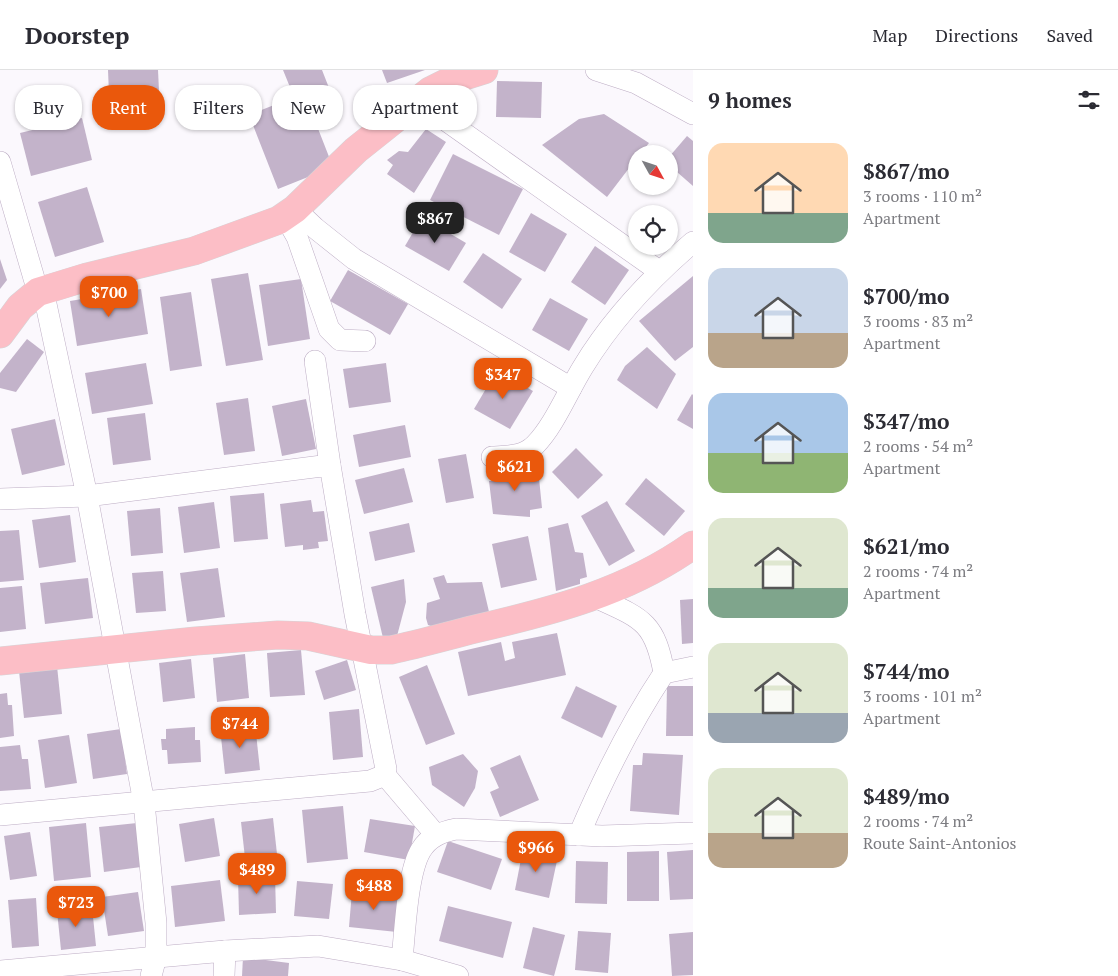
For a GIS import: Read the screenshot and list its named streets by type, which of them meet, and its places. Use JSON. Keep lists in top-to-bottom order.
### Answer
{
  "north": "bottom right",
  "page": {
    "header": "Doorstep",
    "nav": ["Map", "Directions", "Saved"],
    "heading": "9 homes",
    "chip": [
      "Buy",
      "Rent",
      "Filters",
      "New",
      "Apartment"
    ],
    "list": [
      {
        "name": "$867/mo",
        "note": "3 rooms · 110 m² · Apartment"
      },
      {
        "name": "$700/mo",
        "note": "3 rooms · 83 m² · Apartment"
      },
      {
        "name": "$347/mo",
        "note": "2 rooms · 54 m² · Apartment"
      },
      {
        "name": "$621/mo",
        "note": "2 rooms · 74 m² · Apartment"
      },
      {
        "name": "$744/mo",
        "note": "3 rooms · 101 m² · Apartment"
      },
      {
        "name": "$489/mo",
        "note": "2 rooms · 74 m² · Route Saint-Antonios"
      }
    ],
    "price": [
      "$867",
      "$700",
      "$347",
      "$621",
      "$744",
      "$966",
      "$489",
      "$488",
      "$723"
    ]
  }
}
